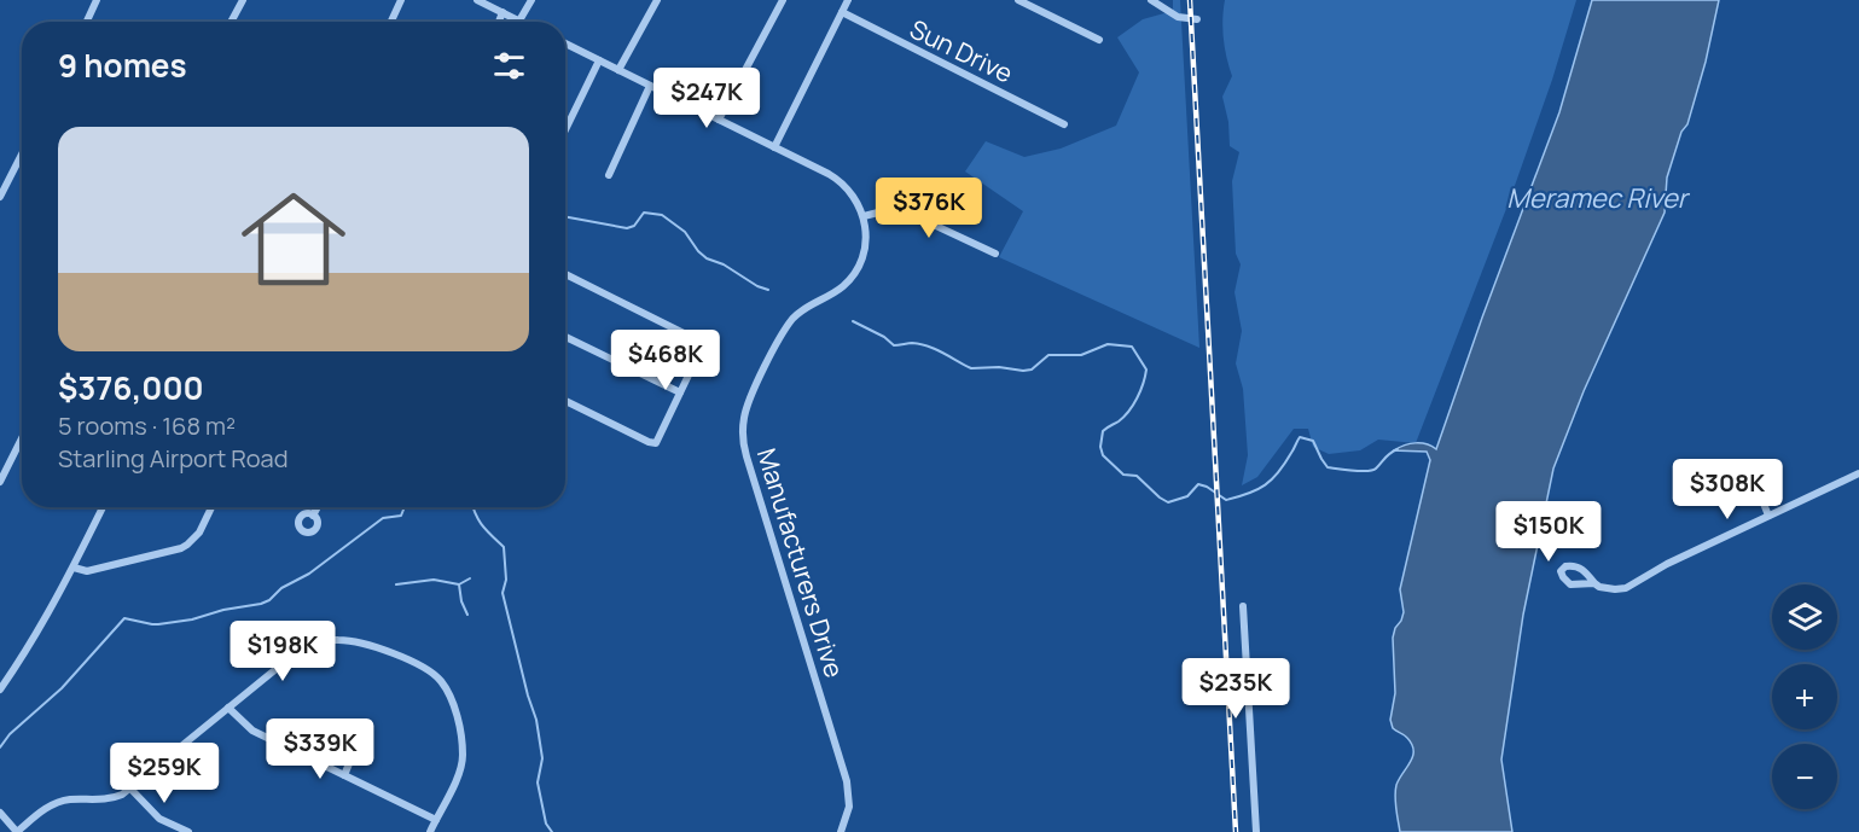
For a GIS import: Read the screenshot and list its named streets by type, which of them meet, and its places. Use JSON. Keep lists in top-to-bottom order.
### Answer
{
  "streets": {
    "street": ["Sun Drive", "Manufacturers Drive"]
  },
  "water": ["Meramec River"],
  "page": {
    "heading": "9 homes",
    "price": [
      "$247K",
      "$376K",
      "$468K",
      "$308K",
      "$150K",
      "$198K",
      "$235K",
      "$339K",
      "$259K"
    ],
    "list": [
      {
        "name": "$376,000",
        "note": "5 rooms · 168 m² · Starling Airport Road"
      }
    ],
    "map_buttons": ["+", "−"]
  }
}
